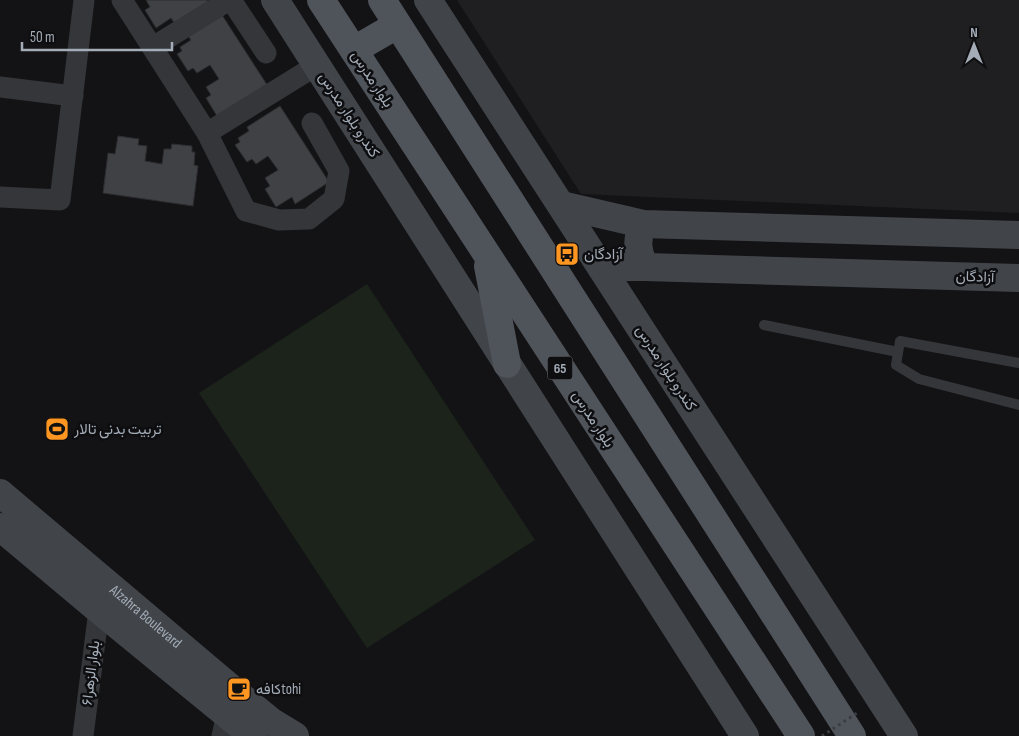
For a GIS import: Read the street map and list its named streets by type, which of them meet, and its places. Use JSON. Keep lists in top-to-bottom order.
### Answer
{
  "streets": {
    "main road": [
      "بلوار مدرس",
      "کندرو بلوار مدرس",
      "آزادگان",
      "65",
      "Alzahra Boulevard"
    ],
    "street": ["بلوار الزهرا۶"]
  },
  "crossings": [
    ["کندرو بلوار مدرس", "آزادگان"],
    ["Alzahra Boulevard", "بلوار الزهرا۶"]
  ],
  "places": {
    "bus stop": ["آزادگان"],
    "sports": ["تربیت بدنی تالار"],
    "cafe": ["کافهtohi"]
  },
  "scale_bar": "50 m",
  "north": "top"
}
